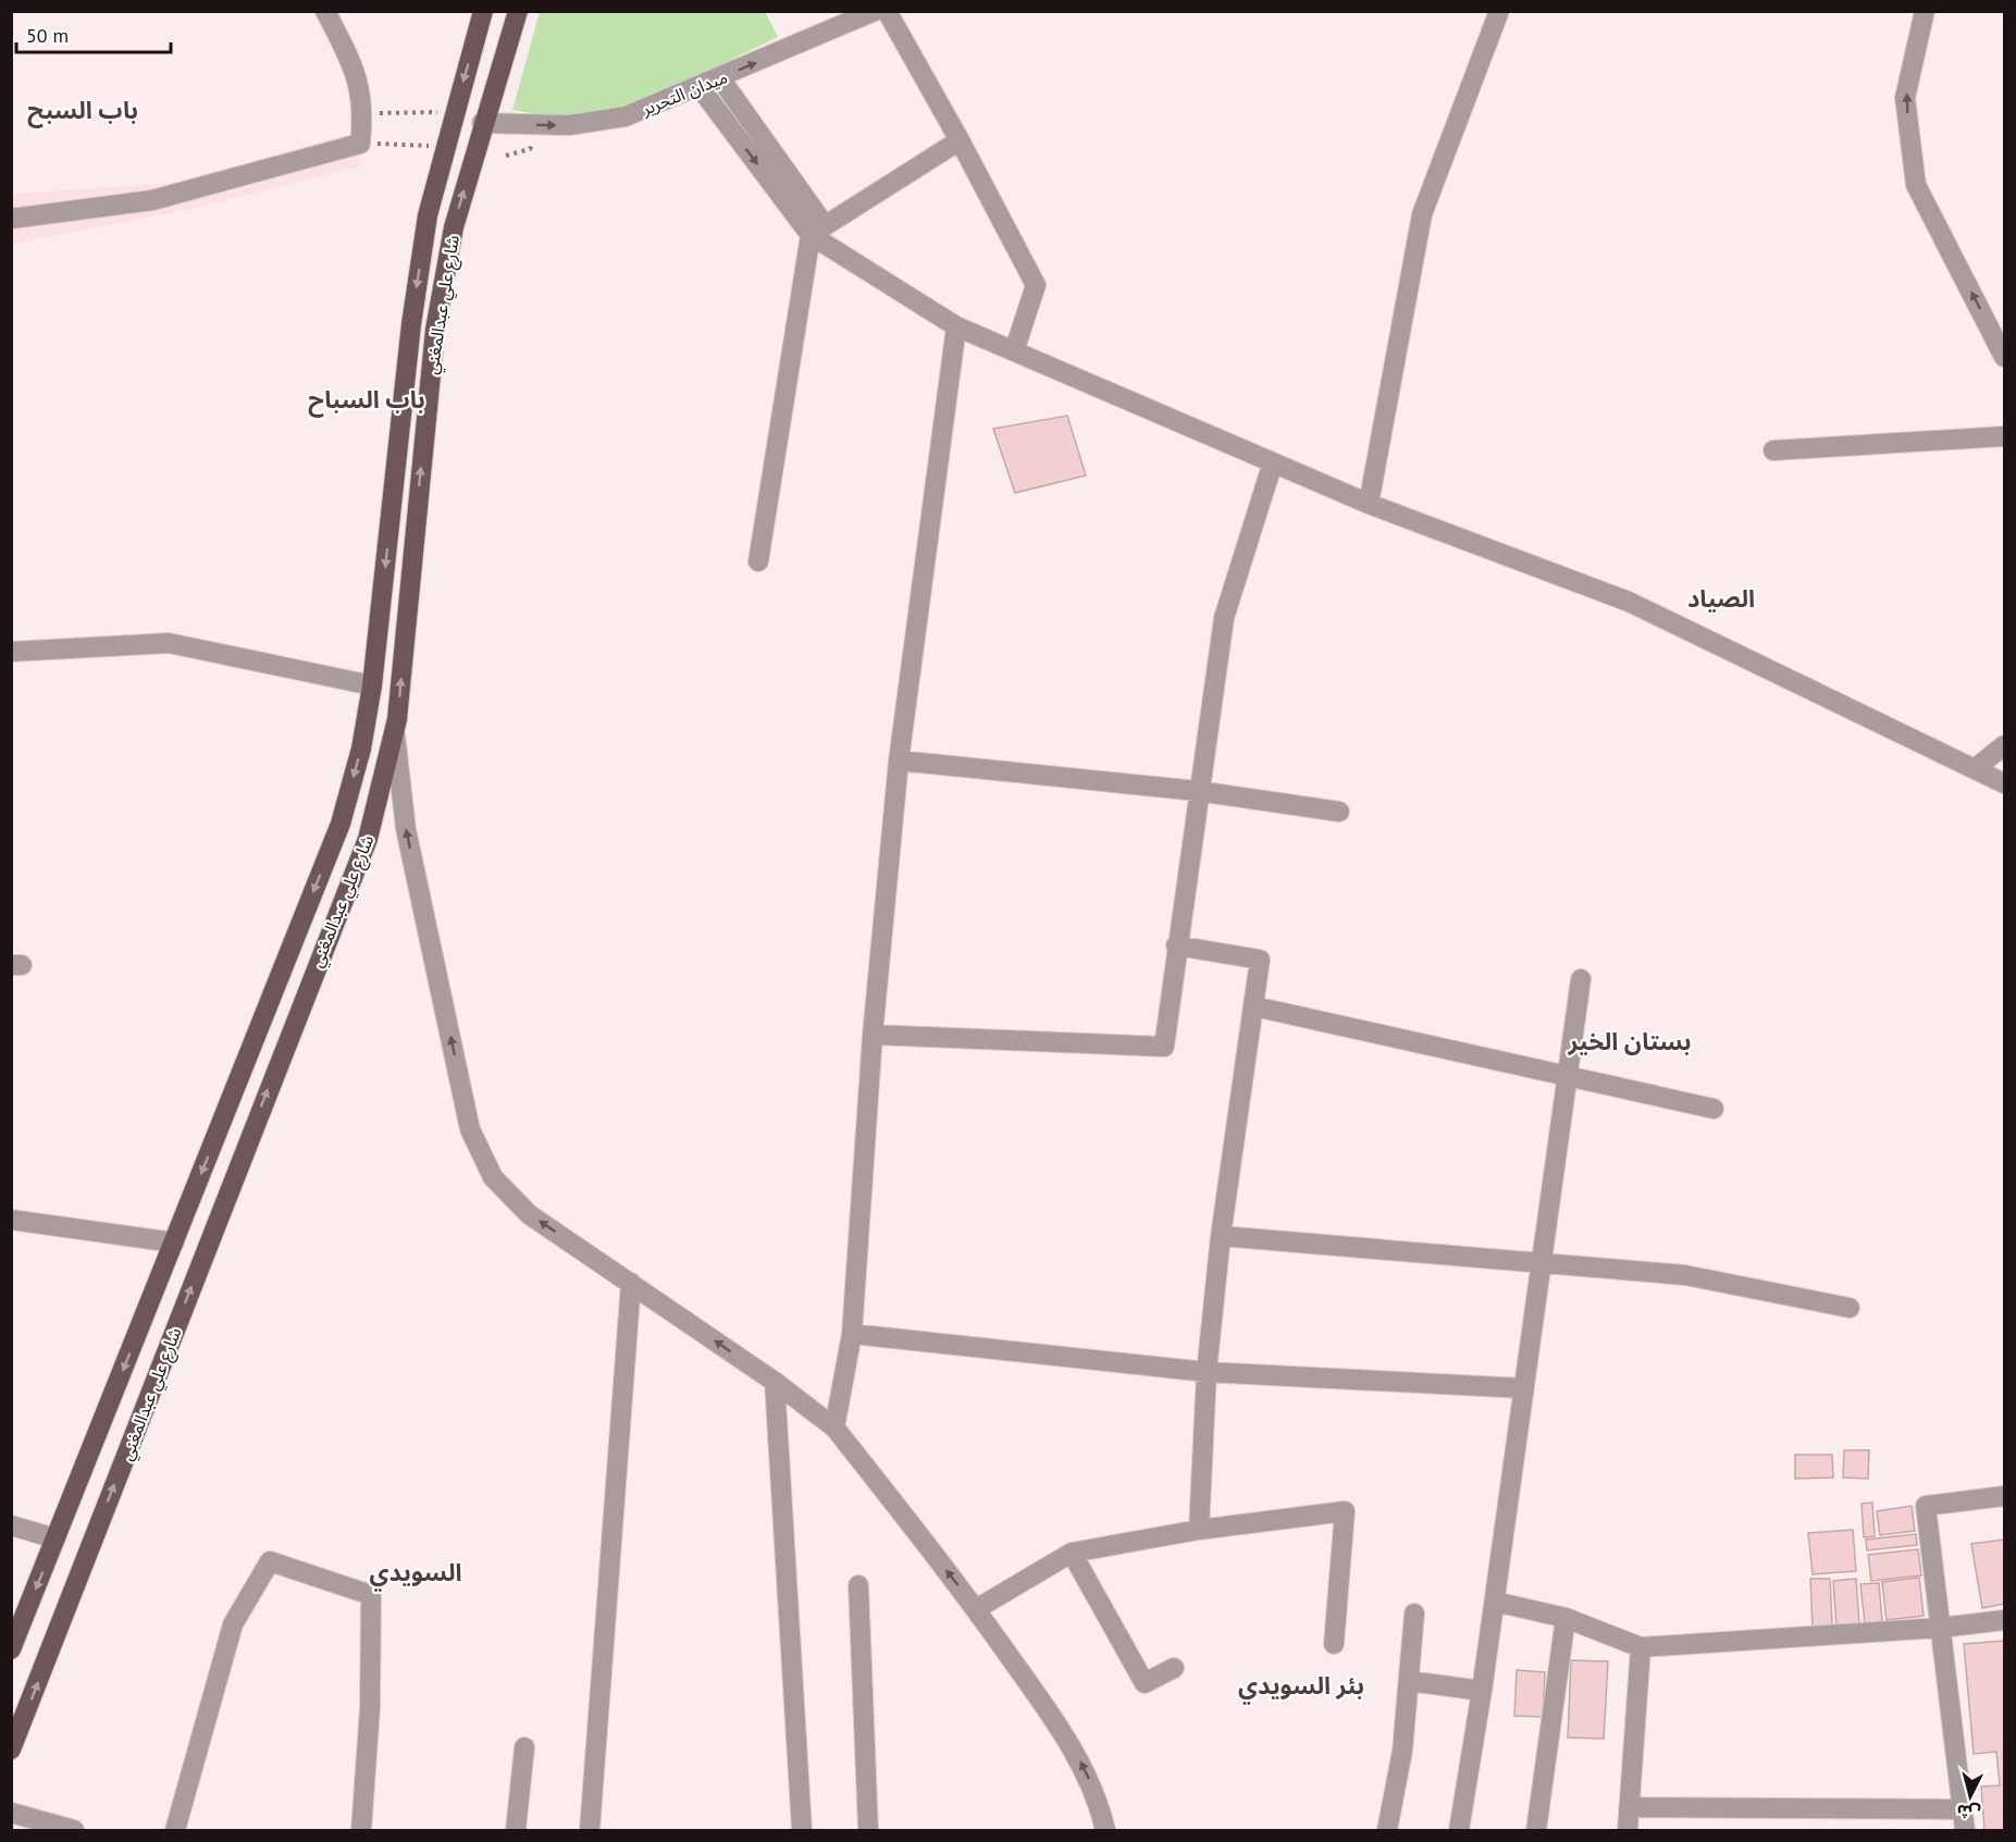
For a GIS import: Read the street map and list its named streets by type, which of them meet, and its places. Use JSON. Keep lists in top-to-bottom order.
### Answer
{
  "streets": {
    "main road": ["شارع علي عبدالمغني"],
    "street": ["ميدان التحرير"]
  },
  "crossings": [
    ["ميدان التحرير", "شارع علي عبدالمغني"]
  ],
  "districts": [
    "باب السبح",
    "باب السباح",
    "الصياد",
    "بستان الخير",
    "السويدي",
    "بئر السويدي"
  ],
  "scale_bar": "50 m",
  "north": "bottom"
}
